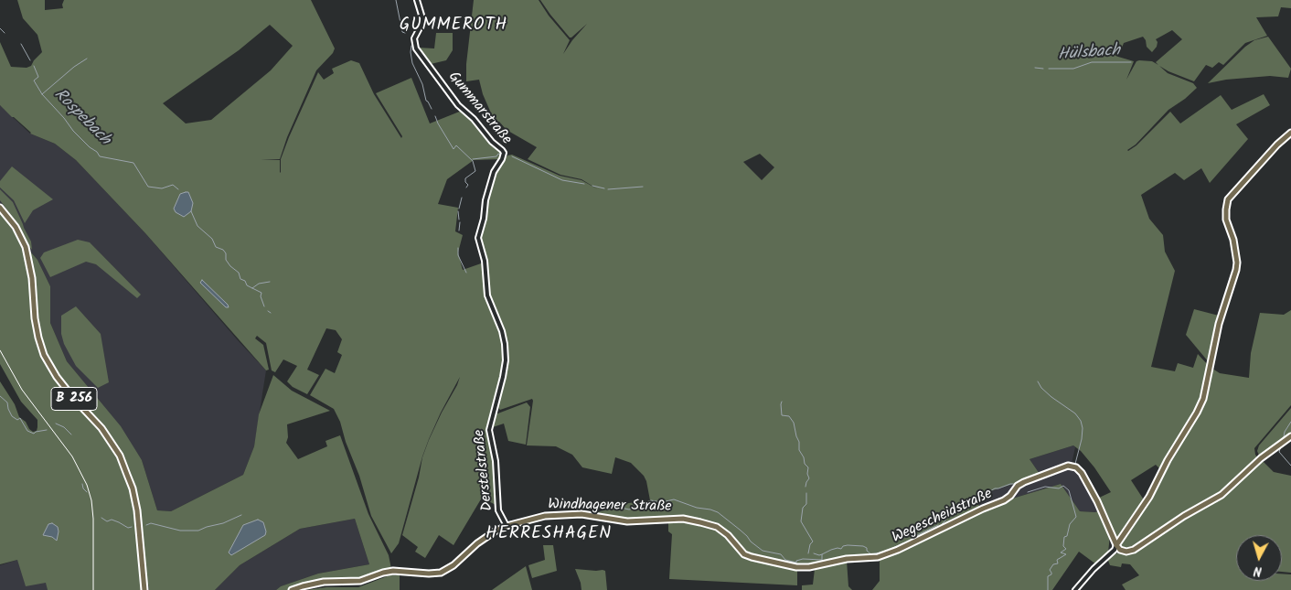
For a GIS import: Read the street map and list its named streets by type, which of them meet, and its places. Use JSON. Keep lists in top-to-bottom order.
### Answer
{
  "streets": {
    "main road": ["B 256", "Windhagener Straße", "Wegescheidstraße"],
    "street": ["Gummarstraße", "Derstelstraße"]
  },
  "crossings": [
    ["Gummarstraße", "Derstelstraße"],
    ["Derstelstraße", "Windhagener Straße"],
    ["Windhagener Straße", "Wegescheidstraße"]
  ],
  "districts": ["GUMMEROTH", "HERRESHAGEN"],
  "water": ["Hülsbach", "Rospebach"],
  "north": "bottom"
}
